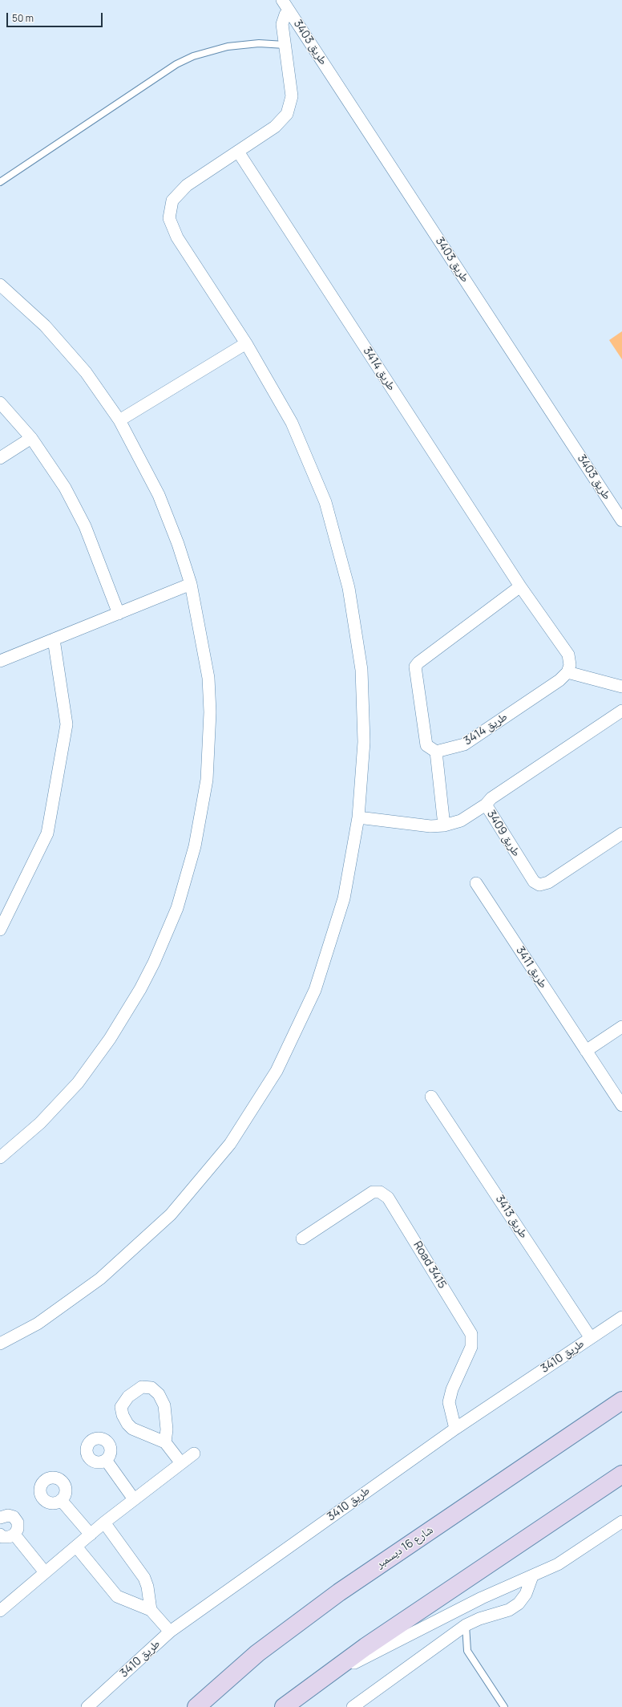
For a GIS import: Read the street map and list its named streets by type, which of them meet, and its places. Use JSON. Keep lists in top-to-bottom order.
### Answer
{
  "streets": {
    "main road": ["شارع 16 ديسمبر"],
    "street": [
      "طريق 3403",
      "طريق 3414",
      "طريق 3409",
      "طريق 3411",
      "طريق 3413",
      "Road 3415",
      "طريق 3410"
    ]
  },
  "crossings": [
    ["طريق 3413", "طريق 3410"],
    ["Road 3415", "طريق 3410"]
  ],
  "scale_bar": "50 m"
}
